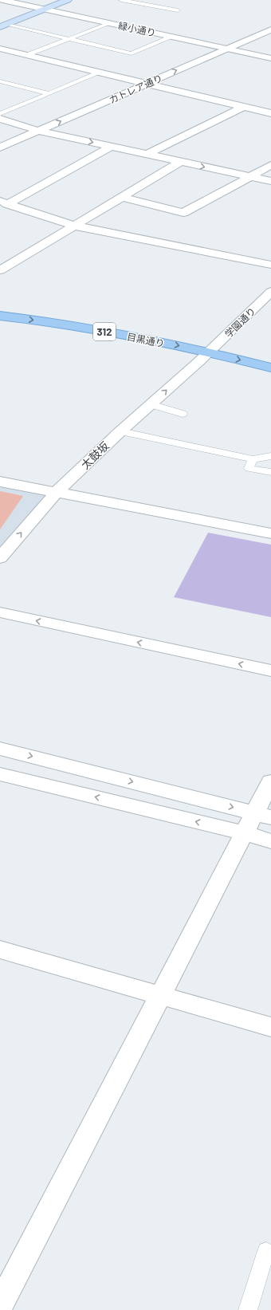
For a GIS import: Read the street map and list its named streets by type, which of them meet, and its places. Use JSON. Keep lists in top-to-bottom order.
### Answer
{
  "streets": {
    "main road": ["312", "目黒通り"],
    "street": [
      "緑小通り",
      "カトレア通り",
      "学園通り",
      "太鼓坂"
    ]
  },
  "crossings": [
    ["緑小通り", "カトレア通り"],
    ["学園通り", "目黒通り"],
    ["学園通り", "太鼓坂"],
    ["目黒通り", "太鼓坂"]
  ],
  "one_way": ["太鼓坂"]
}
